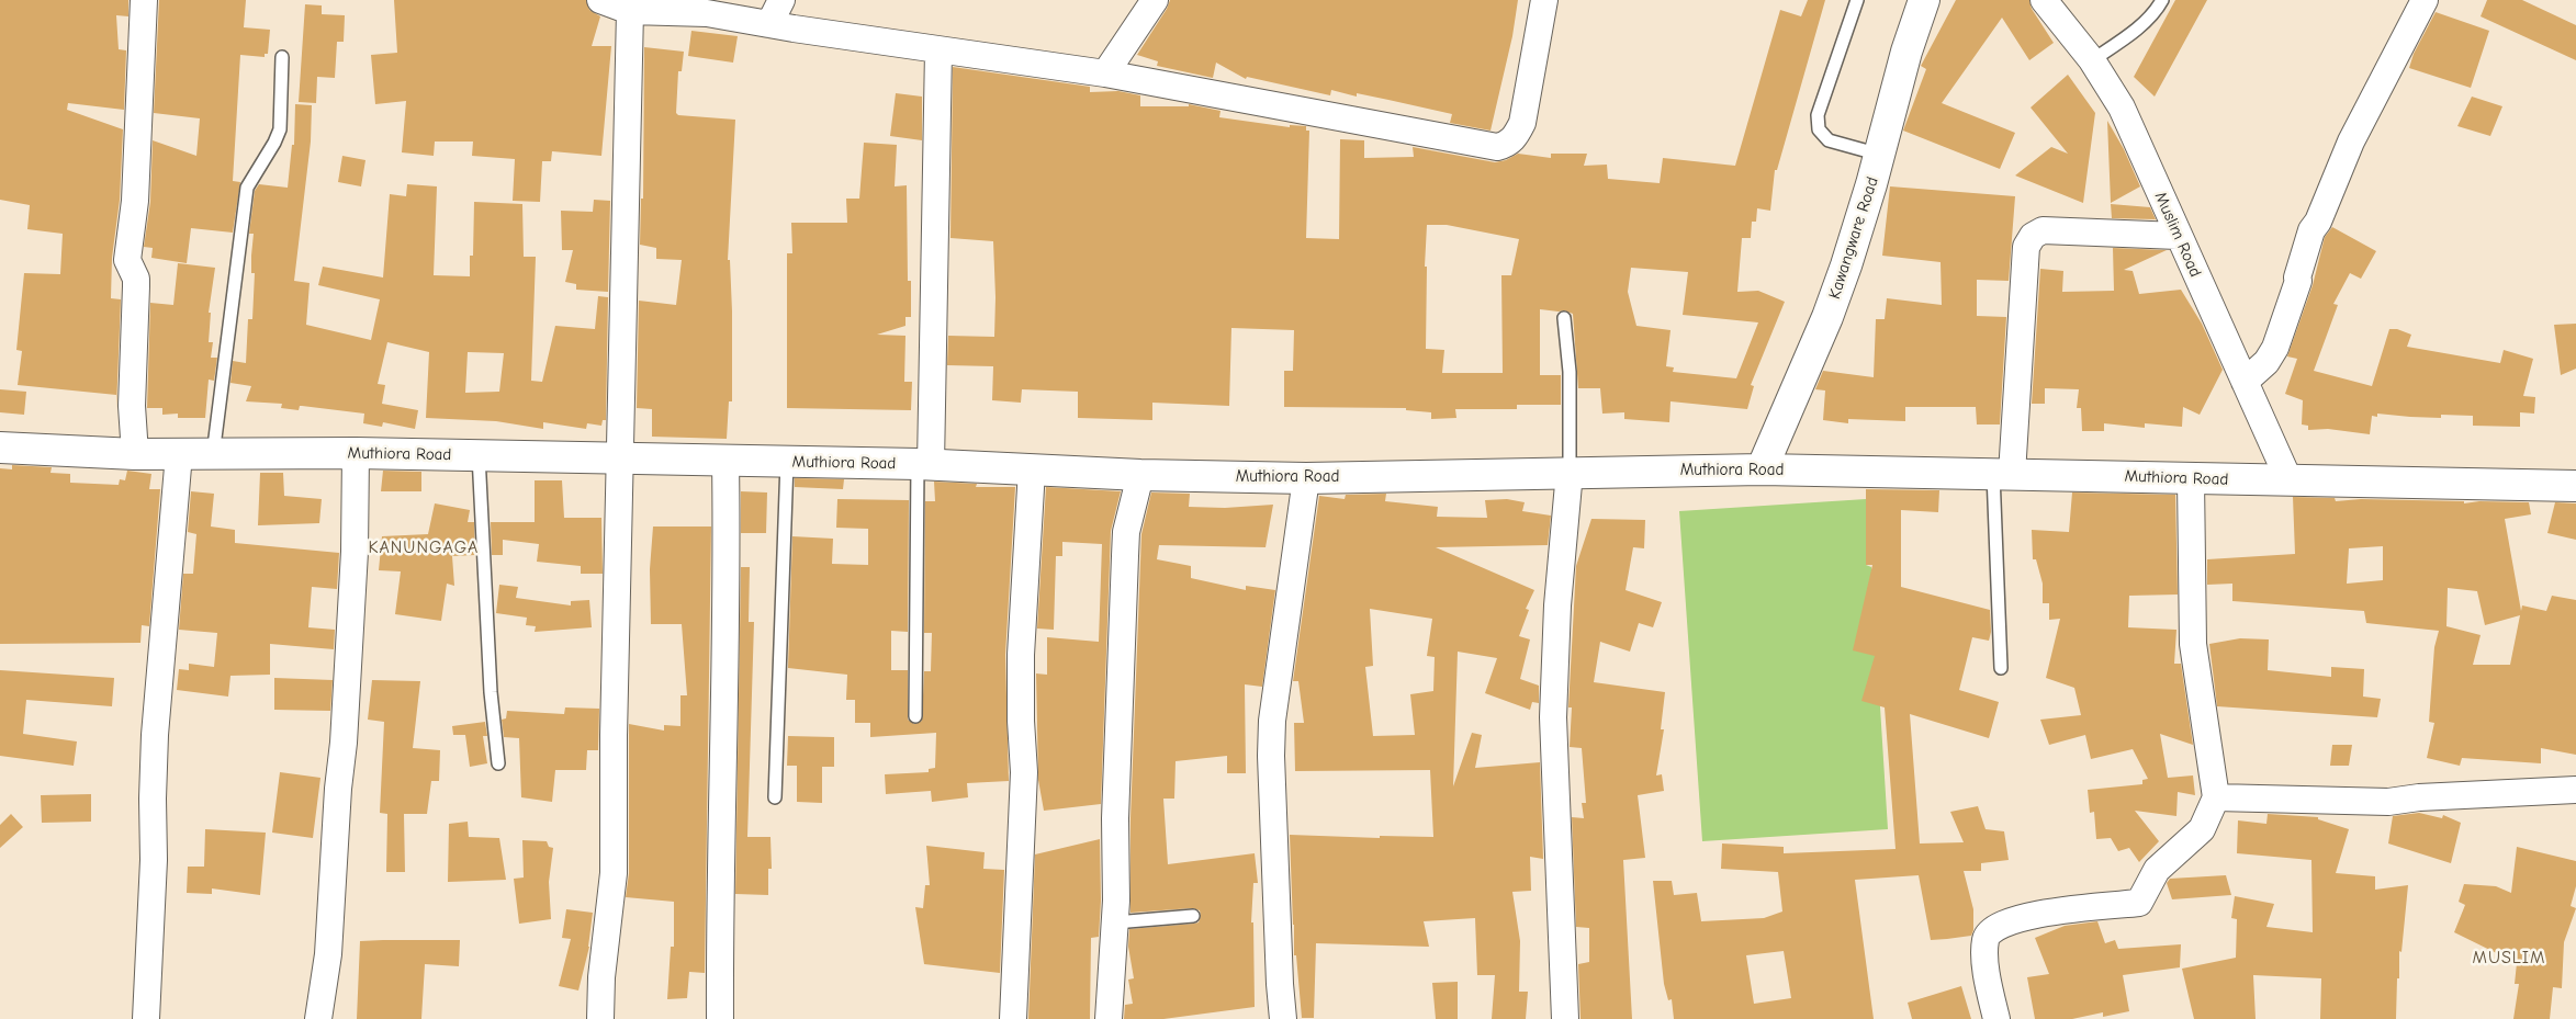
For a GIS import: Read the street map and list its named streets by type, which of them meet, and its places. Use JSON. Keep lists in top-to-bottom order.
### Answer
{
  "streets": {
    "street": ["Muslim Road", "Kawangware Road", "Muthiora Road"]
  },
  "crossings": [
    ["Muslim Road", "Muthiora Road"],
    ["Kawangware Road", "Muthiora Road"]
  ],
  "districts": ["KANUNGAGA", "MUSLIM"]
}
